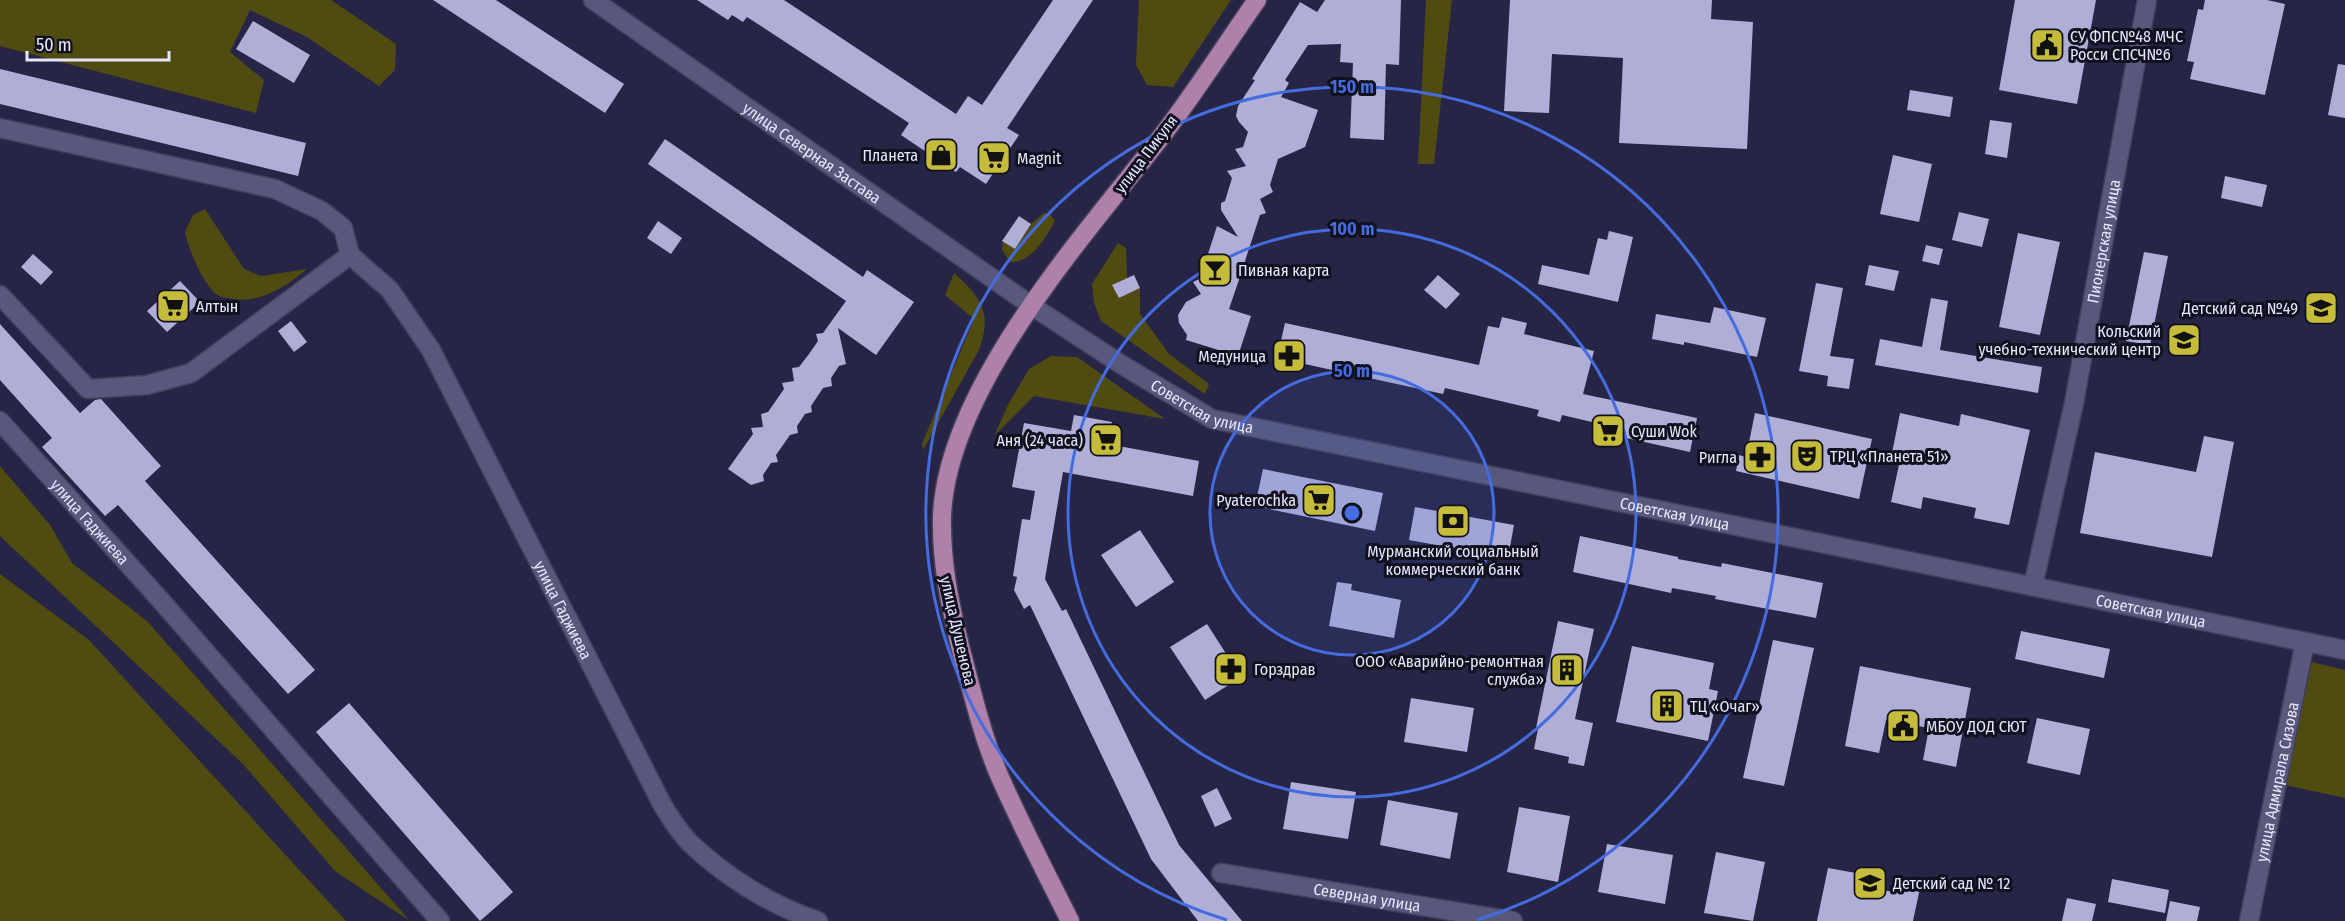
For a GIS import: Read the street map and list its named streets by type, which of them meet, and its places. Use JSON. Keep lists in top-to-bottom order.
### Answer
{
  "streets": {
    "main road": ["улица Пикуля", "улица Душенова"],
    "street": [
      "улица Северная Застава",
      "Пионерская улица",
      "Советская улица",
      "улица Гаджиева",
      "улица Адмирала Сизова",
      "Северная улица"
    ]
  },
  "crossings": [
    ["улица Северная Застава", "улица Пикуля"],
    ["улица Северная Застава", "Советская улица"],
    ["улица Северная Застава", "улица Душенова"],
    ["улица Пикуля", "Советская улица"],
    ["улица Пикуля", "улица Душенова"],
    ["Пионерская улица", "Советская улица"],
    ["Советская улица", "улица Душенова"],
    ["Советская улица", "улица Адмирала Сизова"]
  ],
  "places": {
    "public building": ["СУ ФПС№48 МЧС Росси СПСЧ№6", "МБОУ ДОД СЮТ"],
    "shop": ["Планета"],
    "supermarket": [
      "Magnit",
      "Алтын",
      "Суши Wok",
      "Аня (24 часа)",
      "Pyaterochka"
    ],
    "bar": ["Пивная карта"],
    "school or university": ["Детcкий сад №49", "Кольский учебно-технический центр", "Детский сад № 12"],
    "pharmacy": ["Медуница", "Ригла", "Горздрав"],
    "theatre": ["ТРЦ «Планета 51»"],
    "bank": ["Мурманский социальный коммерческий банк"],
    "building": ["ООО «Аварийно-ремонтная служба»", "ТЦ «Очаг»"]
  },
  "scale_bar": "50 m",
  "rings": ["150 m", "100 m", "50 m"]
}
